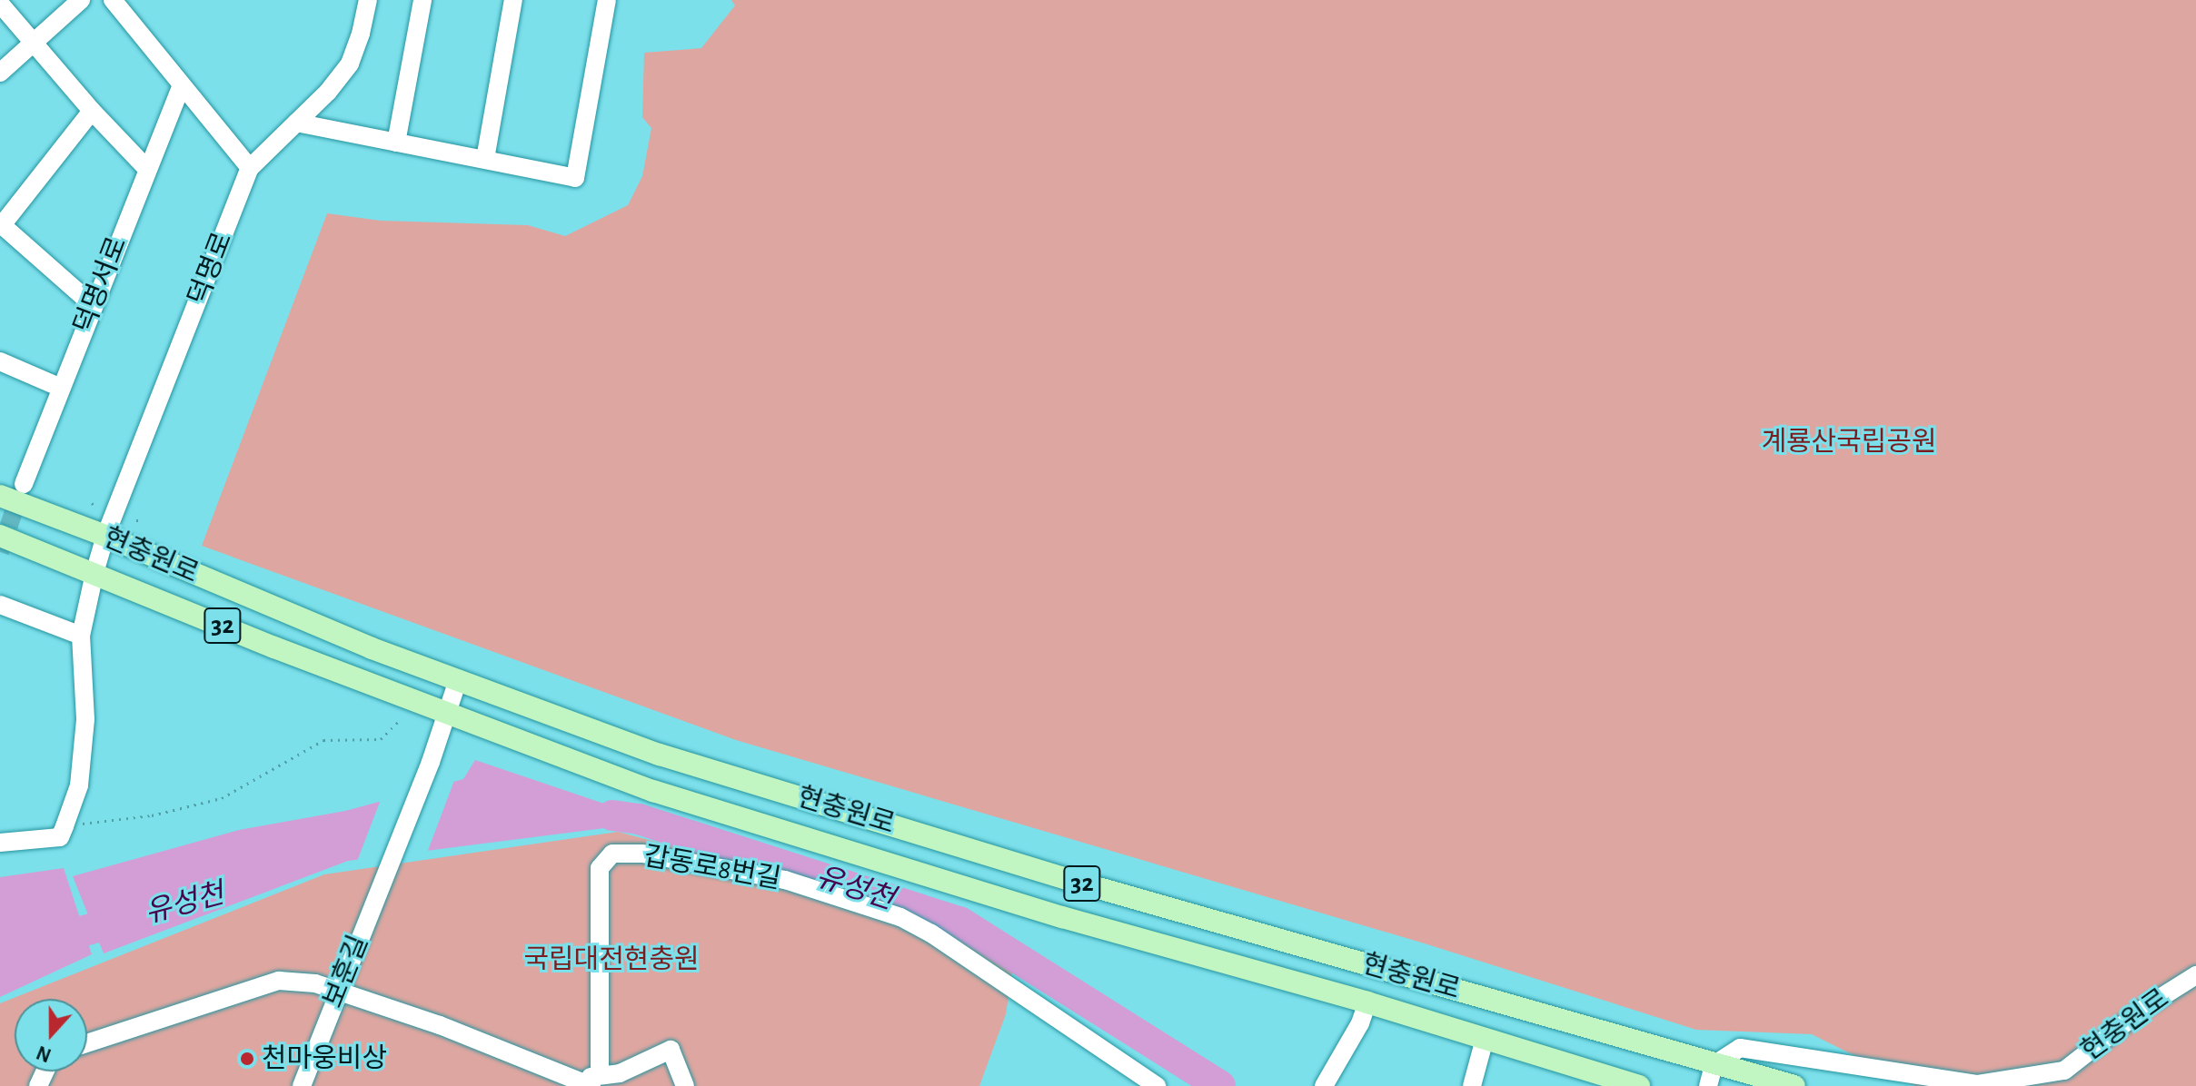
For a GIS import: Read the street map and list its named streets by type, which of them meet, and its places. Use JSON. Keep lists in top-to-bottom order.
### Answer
{
  "streets": {
    "main road": ["현충원로", "32"],
    "street": [
      "덕명로",
      "덕명서로",
      "갑동로8번길",
      "보훈길"
    ]
  },
  "crossings": [
    ["덕명로", "현충원로"],
    ["현충원로", "보훈길"]
  ],
  "water": ["유성천"],
  "parks": ["계룡산국립공원", "국립대전현충원"],
  "places": ["천마웅비상"],
  "north": "bottom"
}
